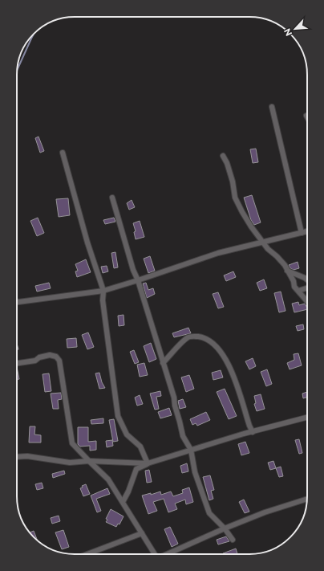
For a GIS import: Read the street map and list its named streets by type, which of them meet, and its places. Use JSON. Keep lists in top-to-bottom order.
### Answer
{
  "north": "bottom left"
}
